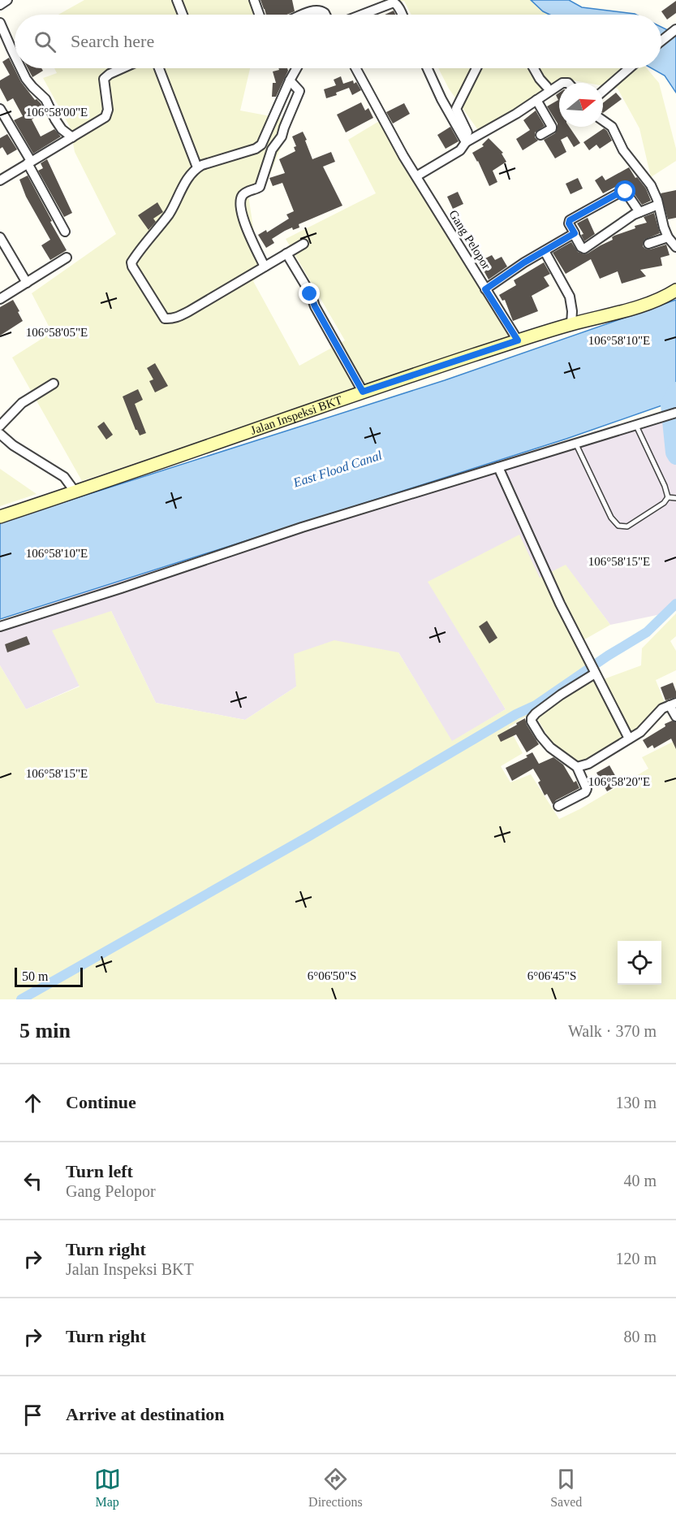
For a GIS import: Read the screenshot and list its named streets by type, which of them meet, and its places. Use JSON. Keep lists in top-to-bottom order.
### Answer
{
  "streets": {
    "street": ["Gang Pelopor", "Jalan Inspeksi BKT"]
  },
  "crossings": [
    ["Gang Pelopor", "Jalan Inspeksi BKT"]
  ],
  "water": ["East Flood Canal"],
  "scale_bar": "50 m",
  "north": "right",
  "page": {
    "search": "Search here",
    "scale": "50 m",
    "heading": ["5 min", "Walk · 370 m"],
    "list": [
      ["Continue", "130 m"],
      ["Turn left", "Gang Pelopor", "40 m"],
      ["Turn right", "Jalan Inspeksi BKT", "120 m"],
      ["Turn right", "80 m"],
      "Arrive at destination"
    ],
    "nav": ["Map", "Directions", "Saved"]
  },
  "coordinates": [
    "106°58'00\"E",
    "106°58'05\"E",
    "106°58'10\"E",
    "106°58'15\"E",
    "106°58'20\"E",
    "6°06'50\"S",
    "6°06'45\"S"
  ]
}
